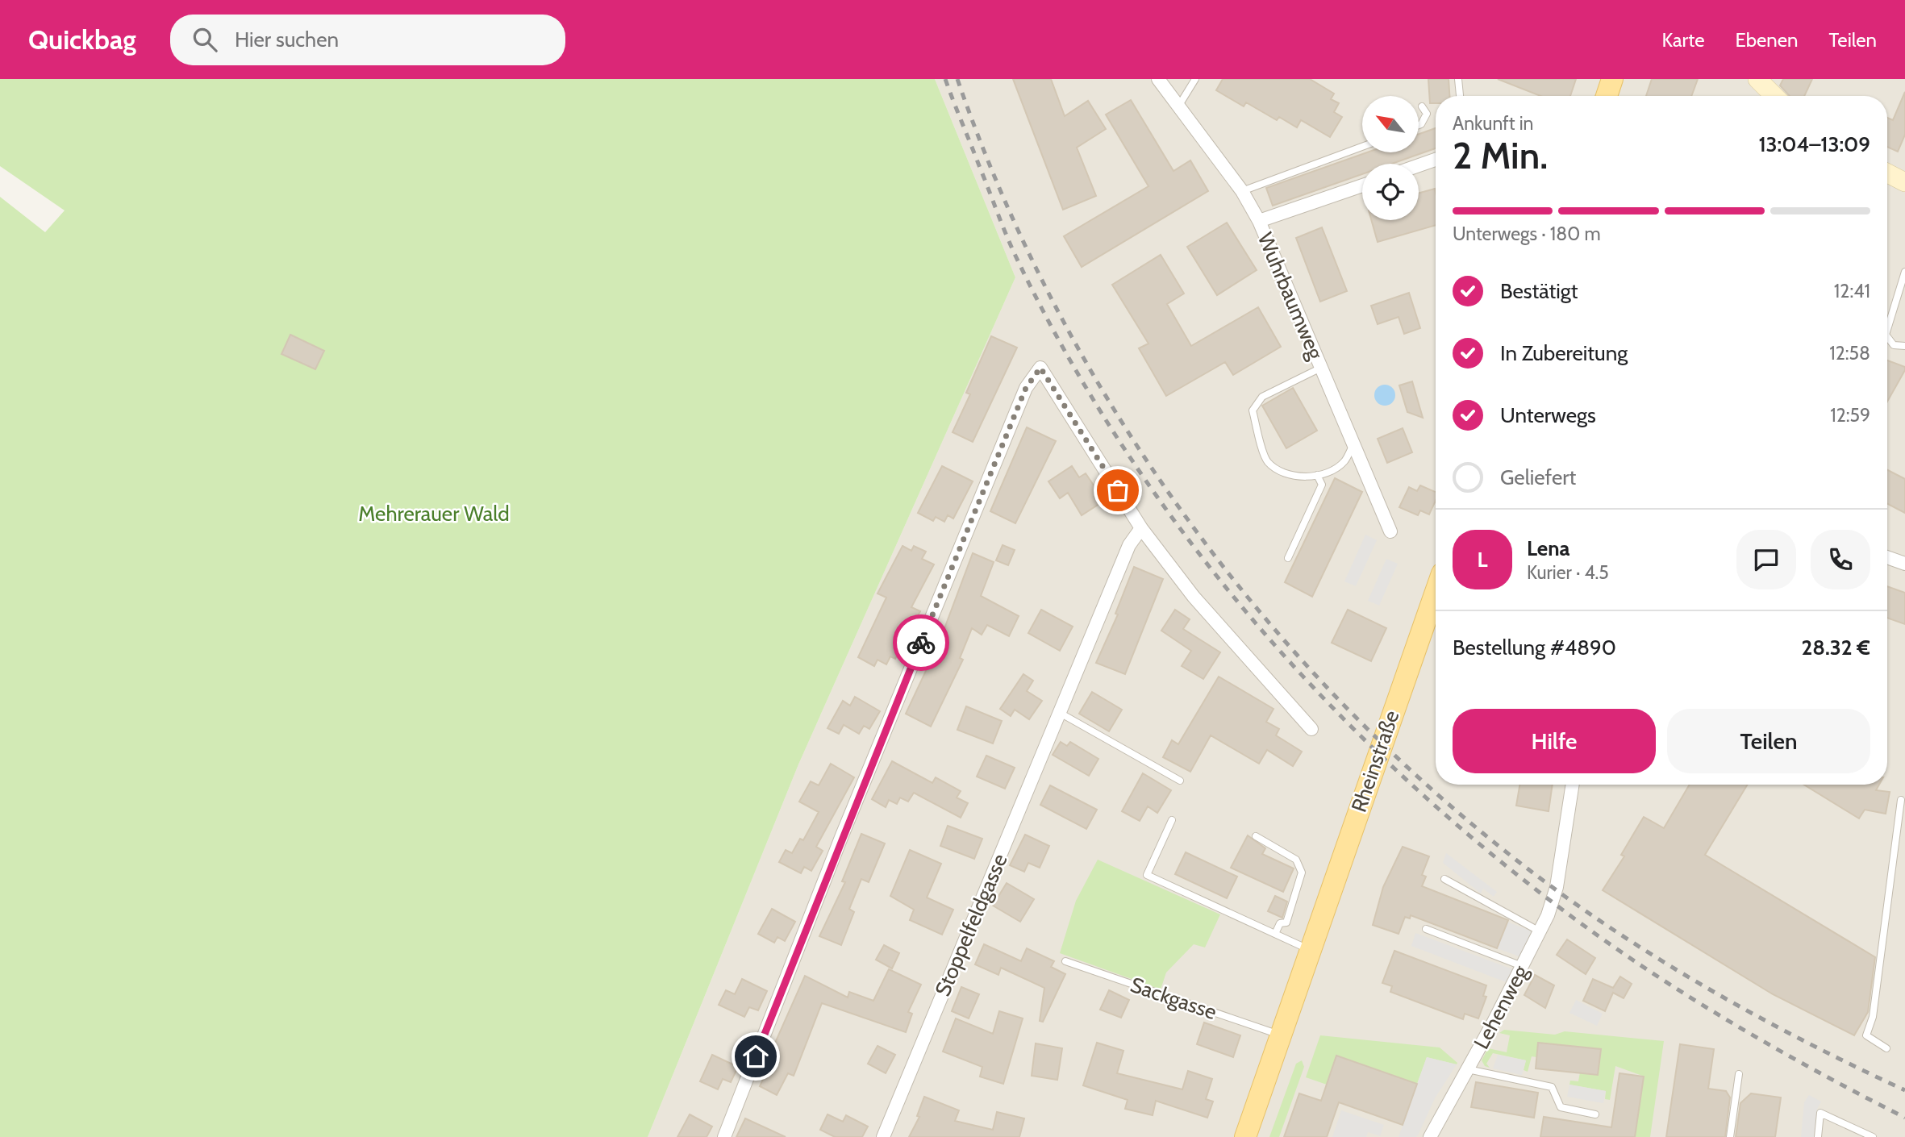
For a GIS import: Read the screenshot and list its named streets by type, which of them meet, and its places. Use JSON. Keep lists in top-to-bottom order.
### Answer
{
  "streets": {
    "main road": ["Rheinstraße"],
    "street": ["Wuhrbaumweg", "Stoppelfeldgasse", "Lehenweg"],
    "lane": ["Sackgasse"]
  },
  "crossings": [
    ["Rheinstraße", "Sackgasse"]
  ],
  "parks": ["Mehrerauer Wald"],
  "north": "top left",
  "page": {
    "header": "Quickbag",
    "search": "Hier suchen",
    "nav": ["Karte", "Ebenen", "Teilen"],
    "heading": ["2 Min.", "Ankunft in", "13:04–13:09"],
    "panel": [
      "Lena",
      "Kurier · 4.5",
      "Bestellung #4890",
      "28.32 €"
    ],
    "bar": "Unterwegs · 180 m",
    "list": [
      ["Bestätigt", "12:41"],
      ["In Zubereitung", "12:58"],
      ["Unterwegs", "12:59"],
      "Geliefert"
    ],
    "round": "L",
    "buttons": ["Hilfe", "Teilen"]
  }
}
